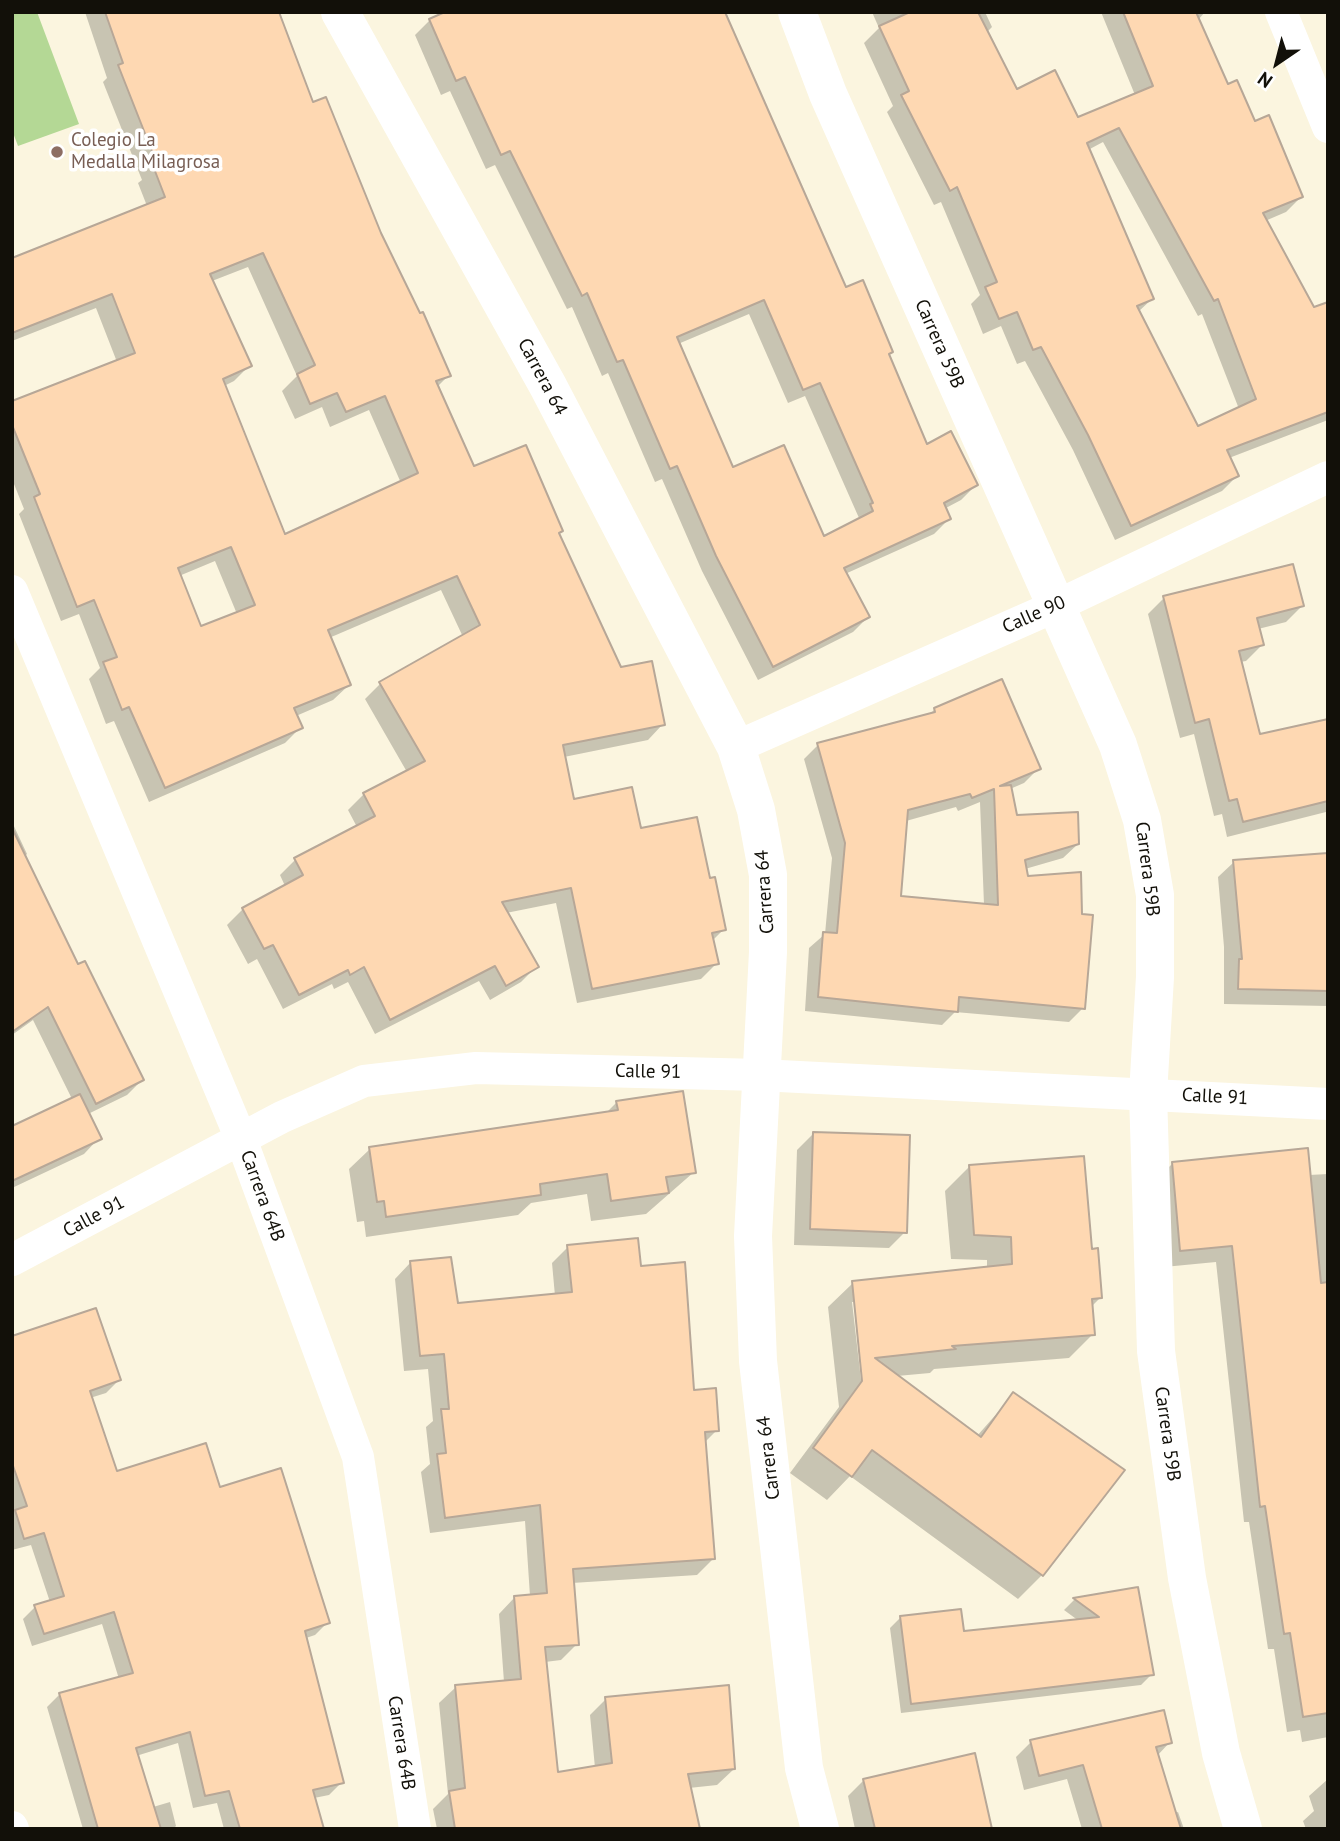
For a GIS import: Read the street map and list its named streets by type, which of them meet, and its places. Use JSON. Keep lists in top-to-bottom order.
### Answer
{
  "streets": {
    "street": [
      "Carrera 59B",
      "Carrera 64",
      "Calle 90",
      "Calle 91",
      "Carrera 64B"
    ]
  },
  "crossings": [
    ["Carrera 59B", "Calle 90"],
    ["Carrera 59B", "Calle 91"],
    ["Carrera 64", "Calle 90"],
    ["Carrera 64", "Calle 91"],
    ["Calle 91", "Carrera 64B"]
  ],
  "places": ["Colegio La Medalla Milagrosa"],
  "north": "bottom left"
}
